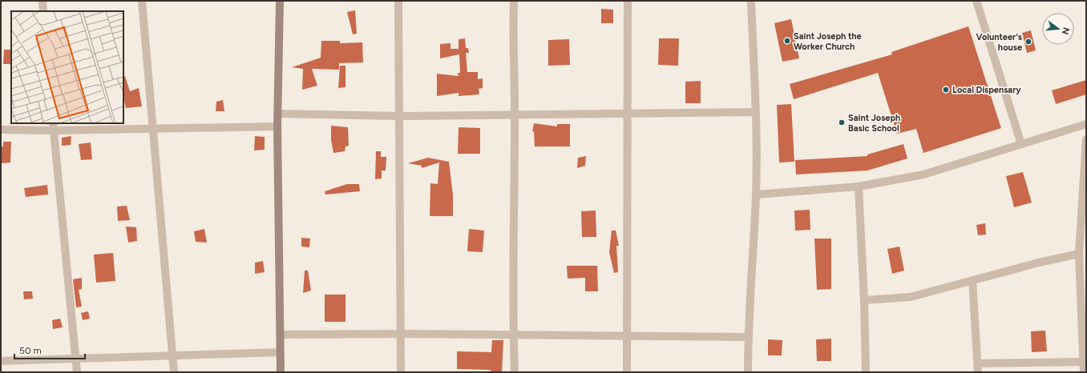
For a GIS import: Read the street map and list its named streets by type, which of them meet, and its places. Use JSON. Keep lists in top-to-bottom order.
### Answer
{
  "places": [
    "Saint Joseph the Worker Church",
    "Volunteer's house",
    "Local Dispensary",
    "Saint Joseph Basic School"
  ],
  "scale_bar": "50 m",
  "north": "right"
}
